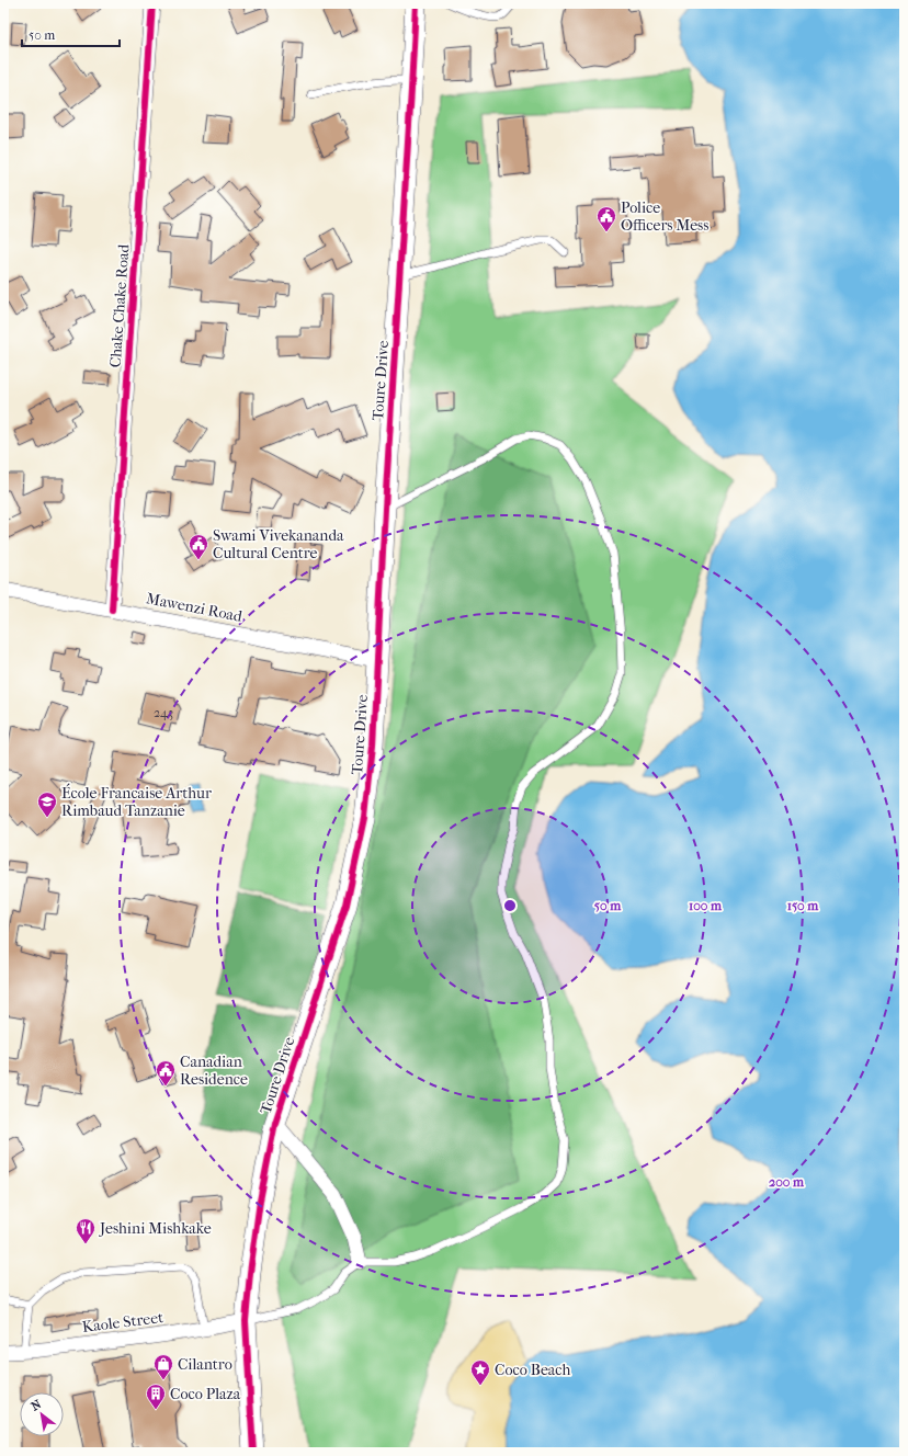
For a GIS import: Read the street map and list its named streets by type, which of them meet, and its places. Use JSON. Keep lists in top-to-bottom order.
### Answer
{
  "streets": {
    "street": [
      "Chake Chake Road",
      "Toure Drive",
      "Mawenzi Road",
      "Kaole Street"
    ]
  },
  "crossings": [
    ["Chake Chake Road", "Mawenzi Road"],
    ["Toure Drive", "Mawenzi Road"],
    ["Toure Drive", "Kaole Street"]
  ],
  "places": {
    "public building": ["Police Officers Mess", "Swami Vivekananda Cultural Centre", "Canadian Residence"],
    "school or university": ["École Francaise Arthur Rimbaud Tanzanie"],
    "restaurant": ["Jeshini Mishkake"],
    "shop": ["Cilantro"],
    "place": ["Coco Beach"],
    "building": ["Coco Plaza"]
  },
  "house_numbers": ["243"],
  "scale_bar": "50 m",
  "north": "top left",
  "rings": [
    "50 m",
    "100 m",
    "150 m",
    "200 m"
  ]
}
